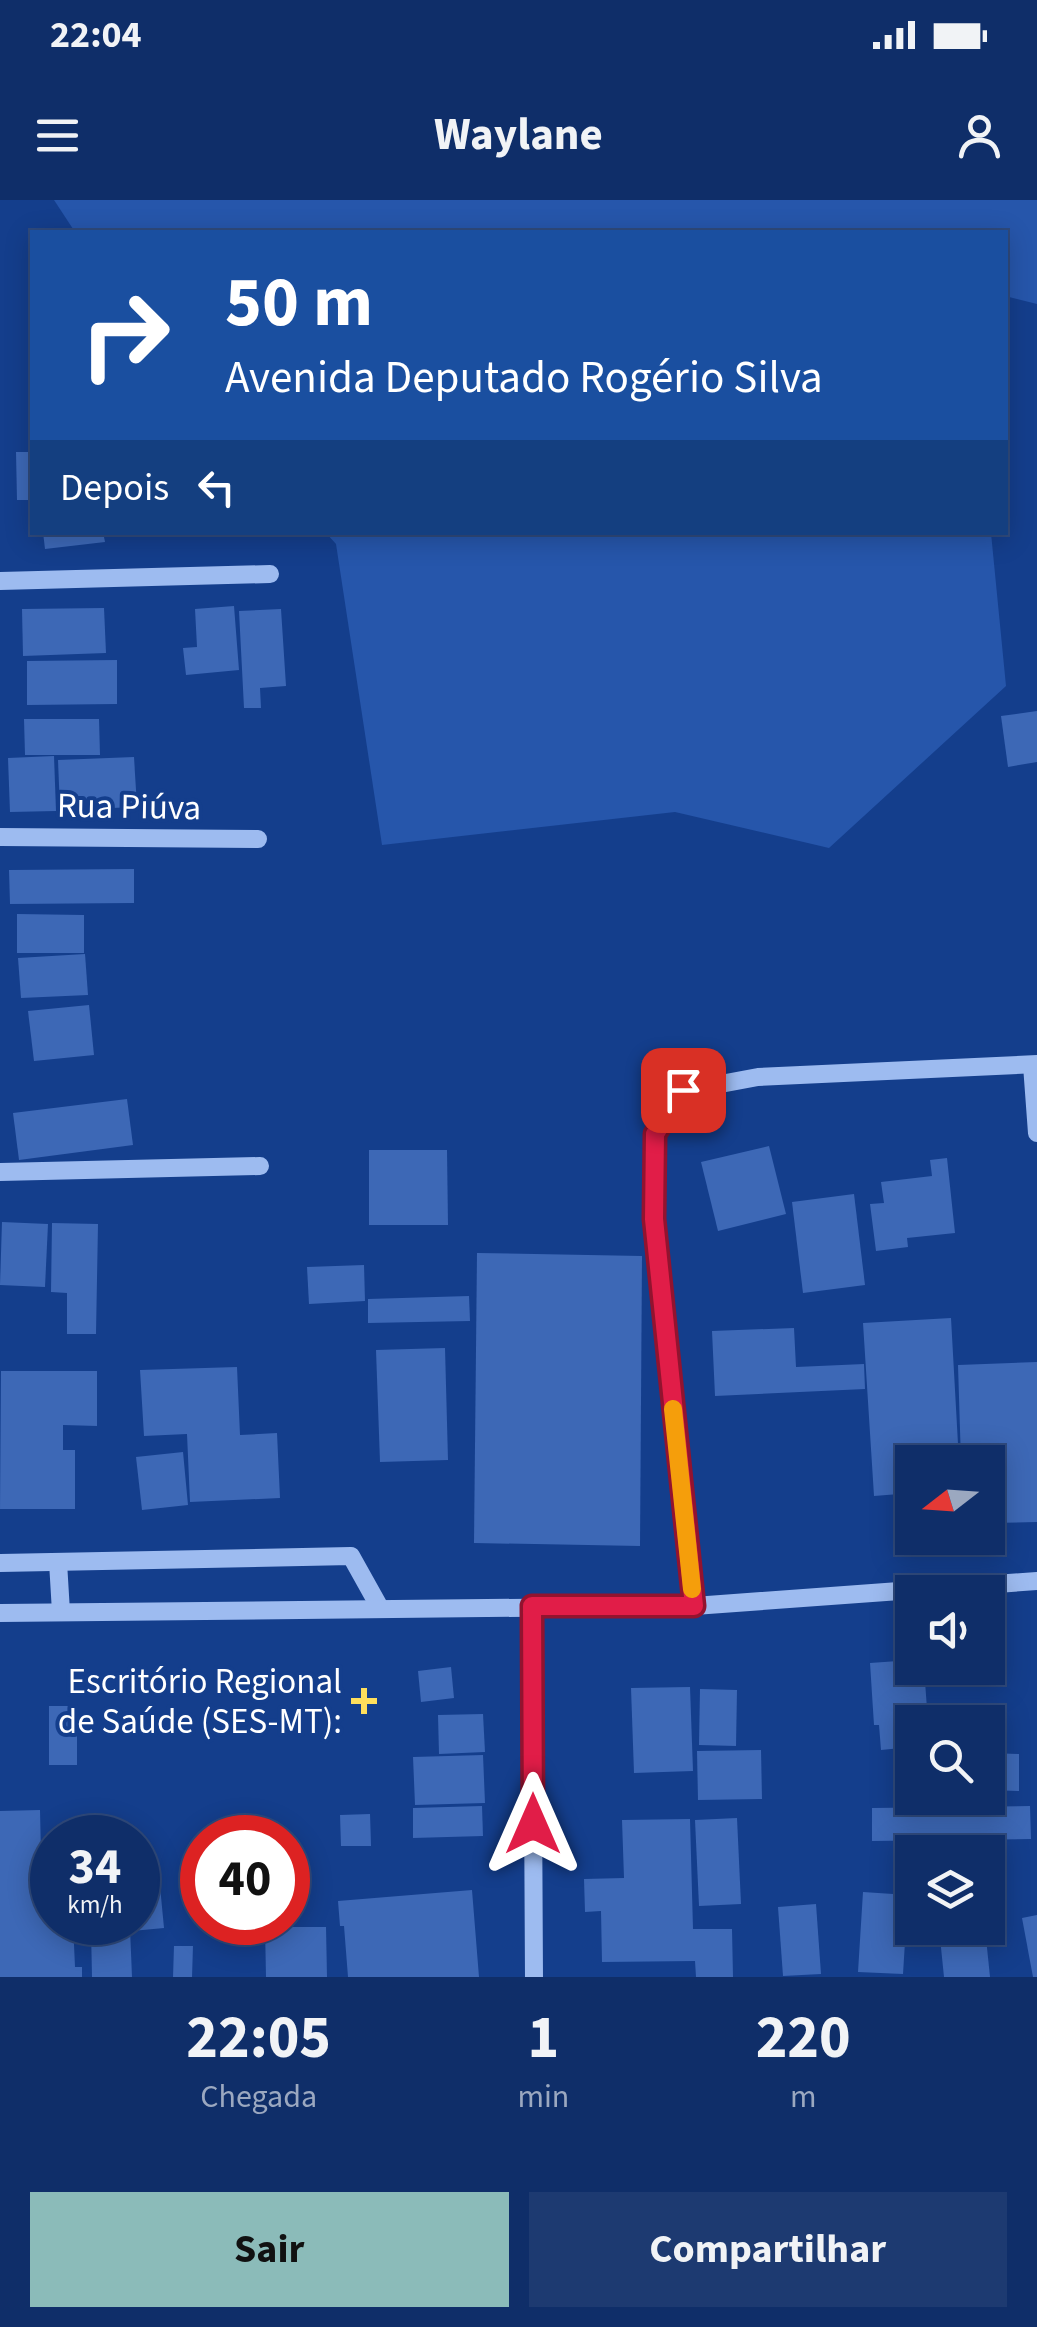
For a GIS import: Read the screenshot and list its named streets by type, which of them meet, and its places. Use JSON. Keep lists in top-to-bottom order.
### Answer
{
  "streets": {
    "street": ["Rua Piúva"]
  },
  "places": {
    "health": ["Escritório Regional de Saúde (SES-MT):"]
  },
  "north": "left",
  "page": {
    "status": "22:04",
    "header": "Waylane",
    "turn": ["50 m", "Avenida Deputado Rogério Silva"],
    "then": "Depois",
    "speed": "34 km/h",
    "limit": "40",
    "eta": [
      "22:05",
      "Chegada",
      "1",
      "min",
      "220",
      "m"
    ],
    "buttons": ["Sair", "Compartilhar"]
  }
}
